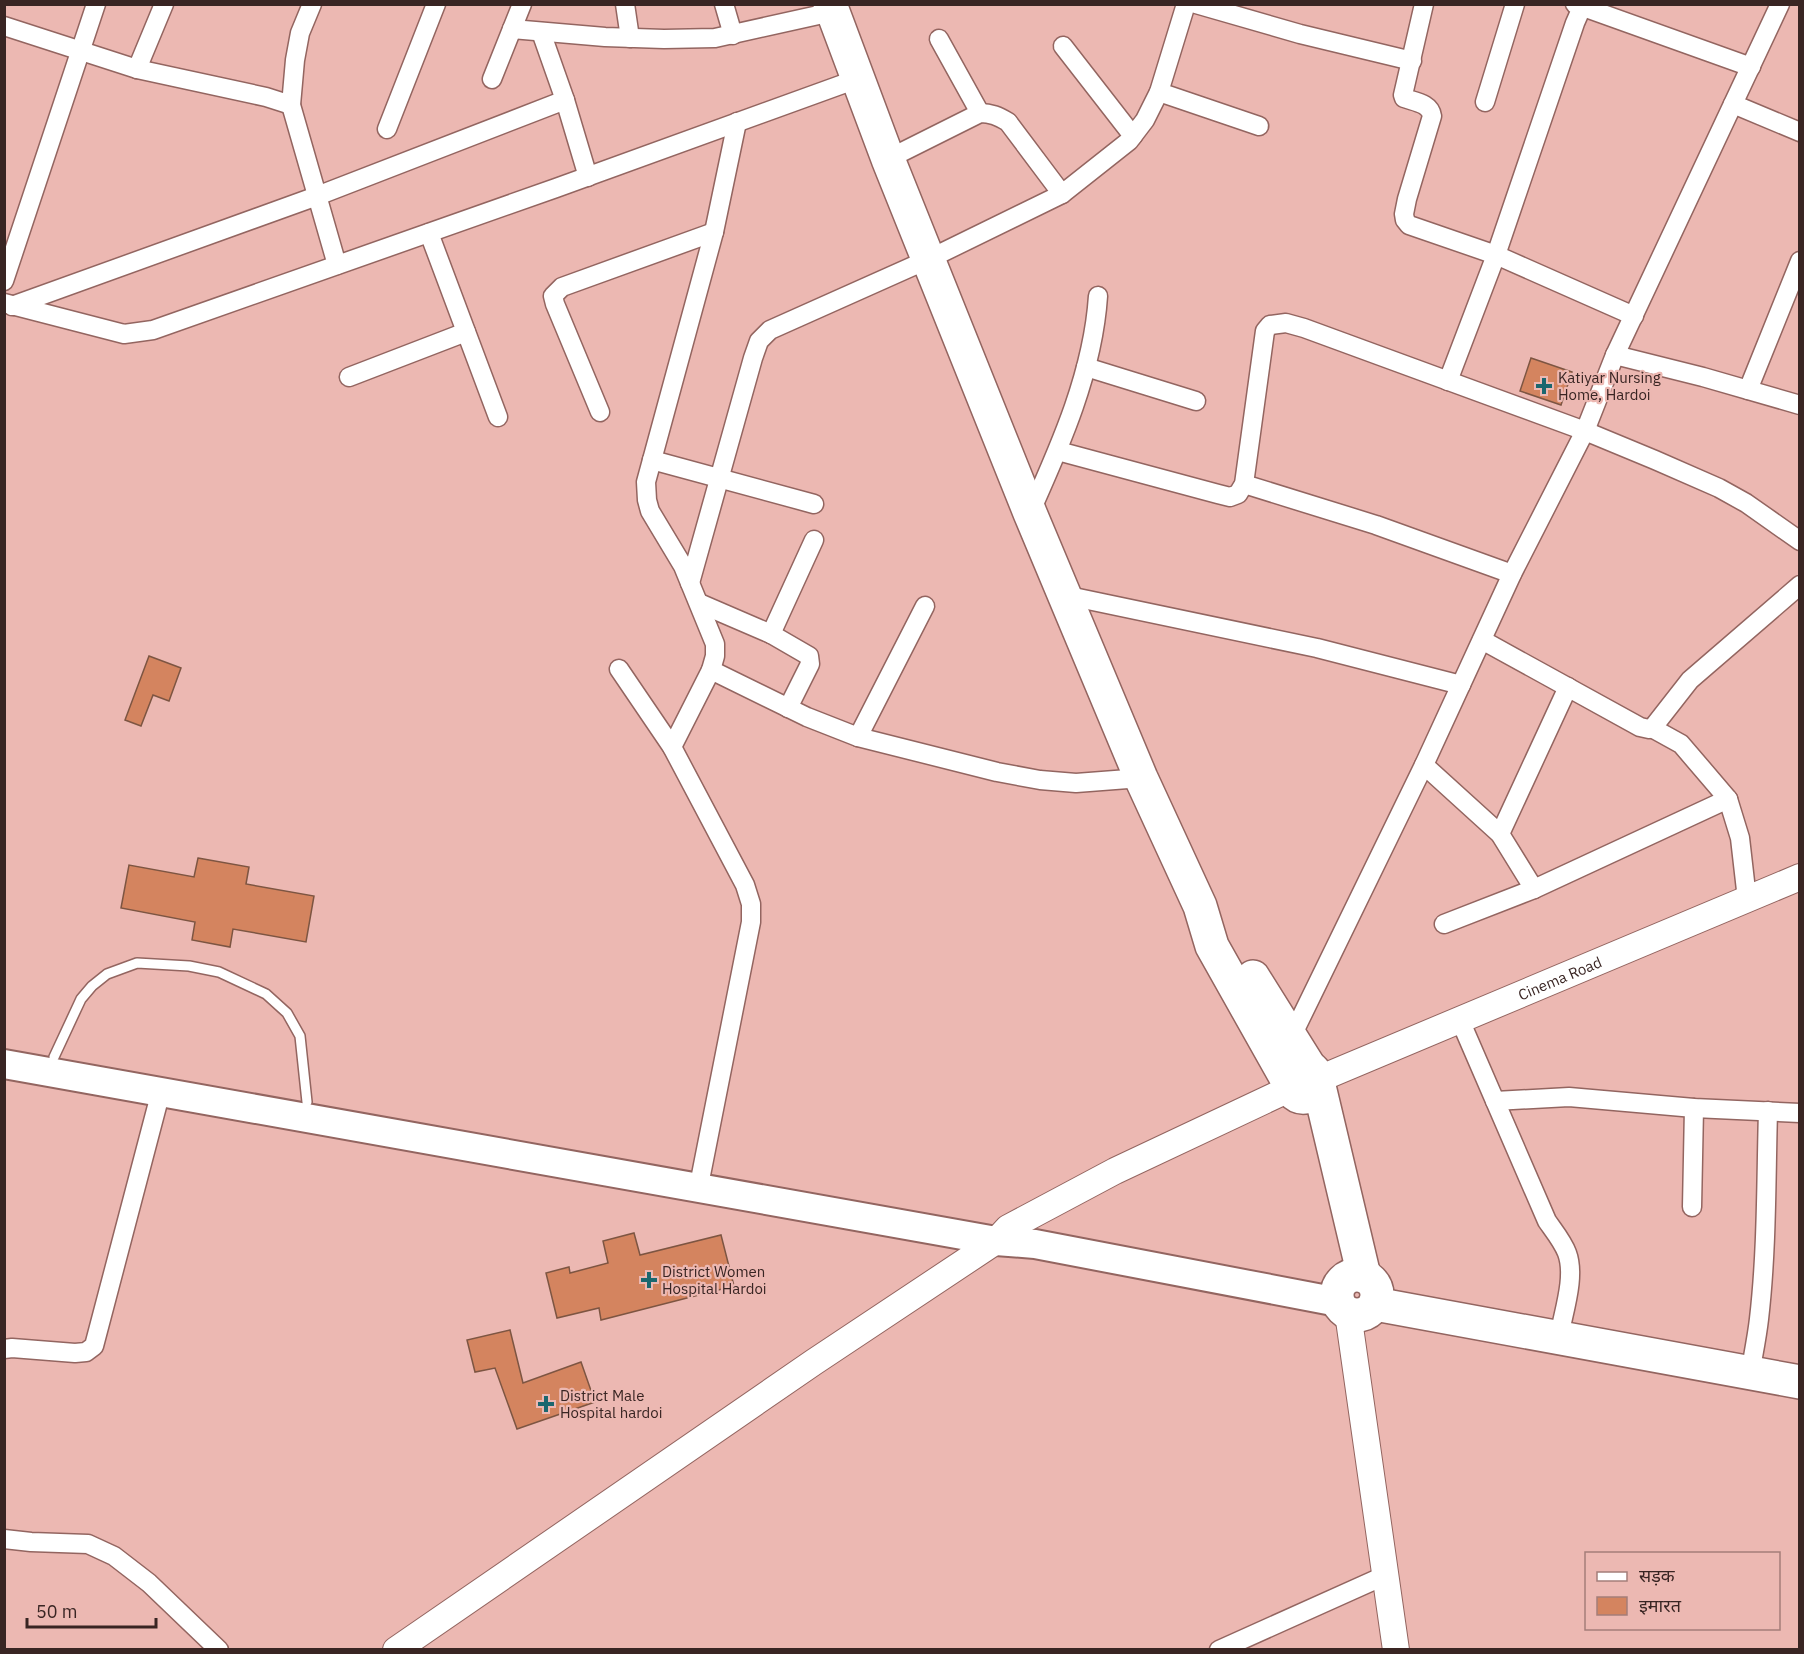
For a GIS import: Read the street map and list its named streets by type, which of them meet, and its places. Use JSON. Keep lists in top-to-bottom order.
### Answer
{
  "streets": {
    "street": ["Cinema Road"]
  },
  "places": {
    "health": ["Katiyar Nursing Home, Hardoi", "District Women Hospital Hardoi", "District Male Hospital hardoi"]
  },
  "legend": ["सड़क", "इमारत"],
  "scale_bar": "50 m"
}
